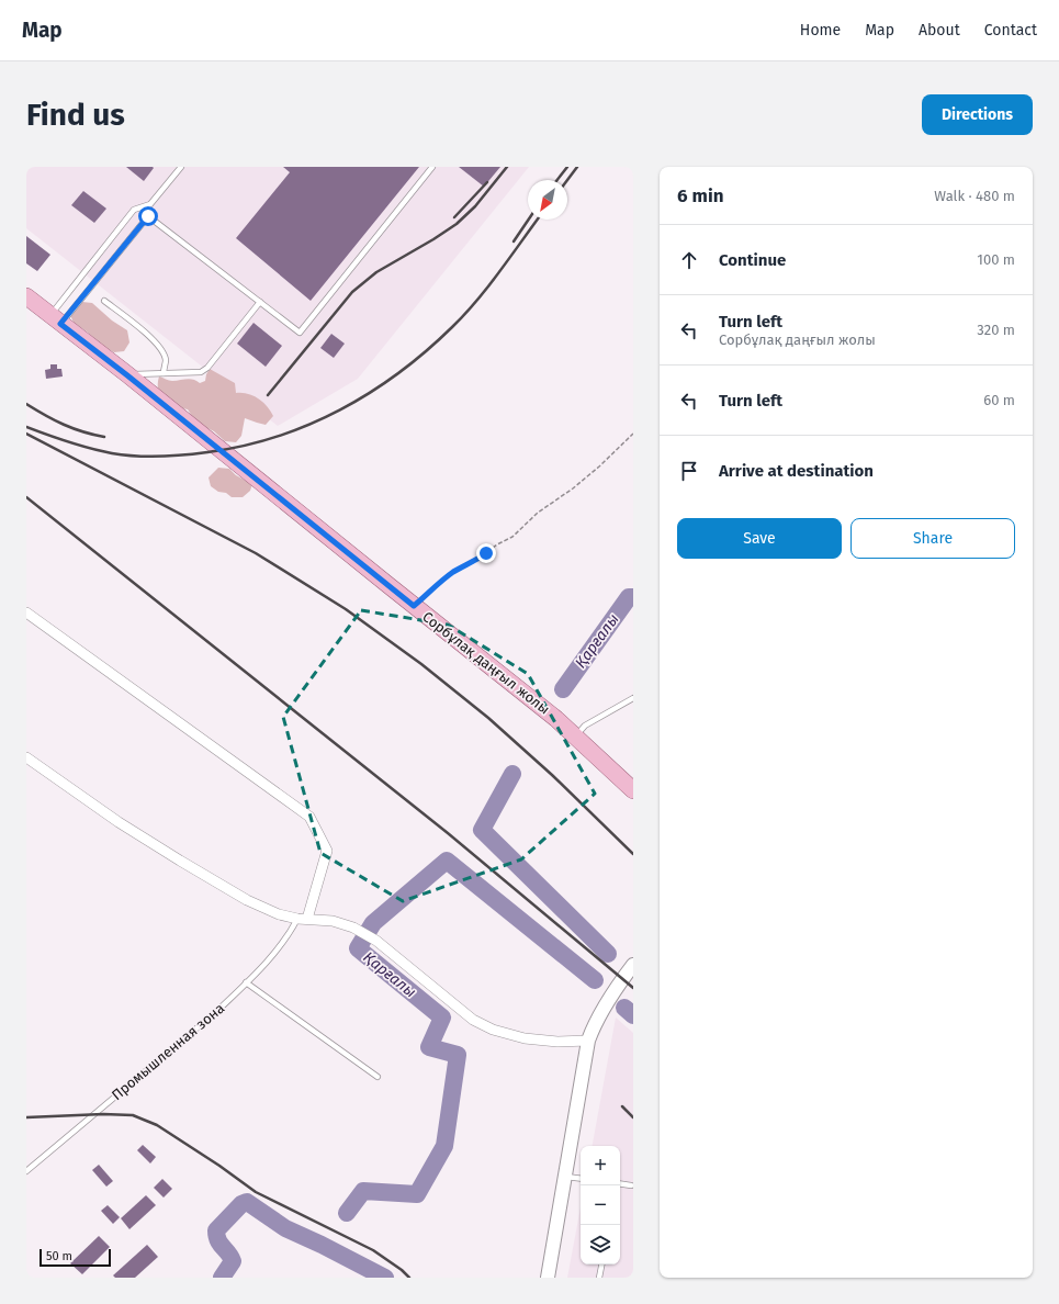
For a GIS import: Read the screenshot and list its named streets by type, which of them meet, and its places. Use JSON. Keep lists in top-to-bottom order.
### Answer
{
  "streets": {
    "main road": ["Сорбұлақ даңғыл жолы"],
    "lane": ["Промышленная зона"]
  },
  "water": ["Қарғалы"],
  "scale_bar": "50 m",
  "north": "bottom left",
  "page": {
    "header": "Map",
    "nav": [
      "Home",
      "Map",
      "About",
      "Contact"
    ],
    "buttons": [
      "Directions",
      ["Save", "Share"]
    ],
    "title": "Find us",
    "heading": ["6 min", "Walk · 480 m"],
    "list": [
      ["Continue", "100 m"],
      ["Turn left", "Сорбұлақ даңғыл жолы", "320 m"],
      ["Turn left", "60 m"],
      "Arrive at destination"
    ],
    "map_buttons": ["+", "−"],
    "scale": "50 m"
  }
}
